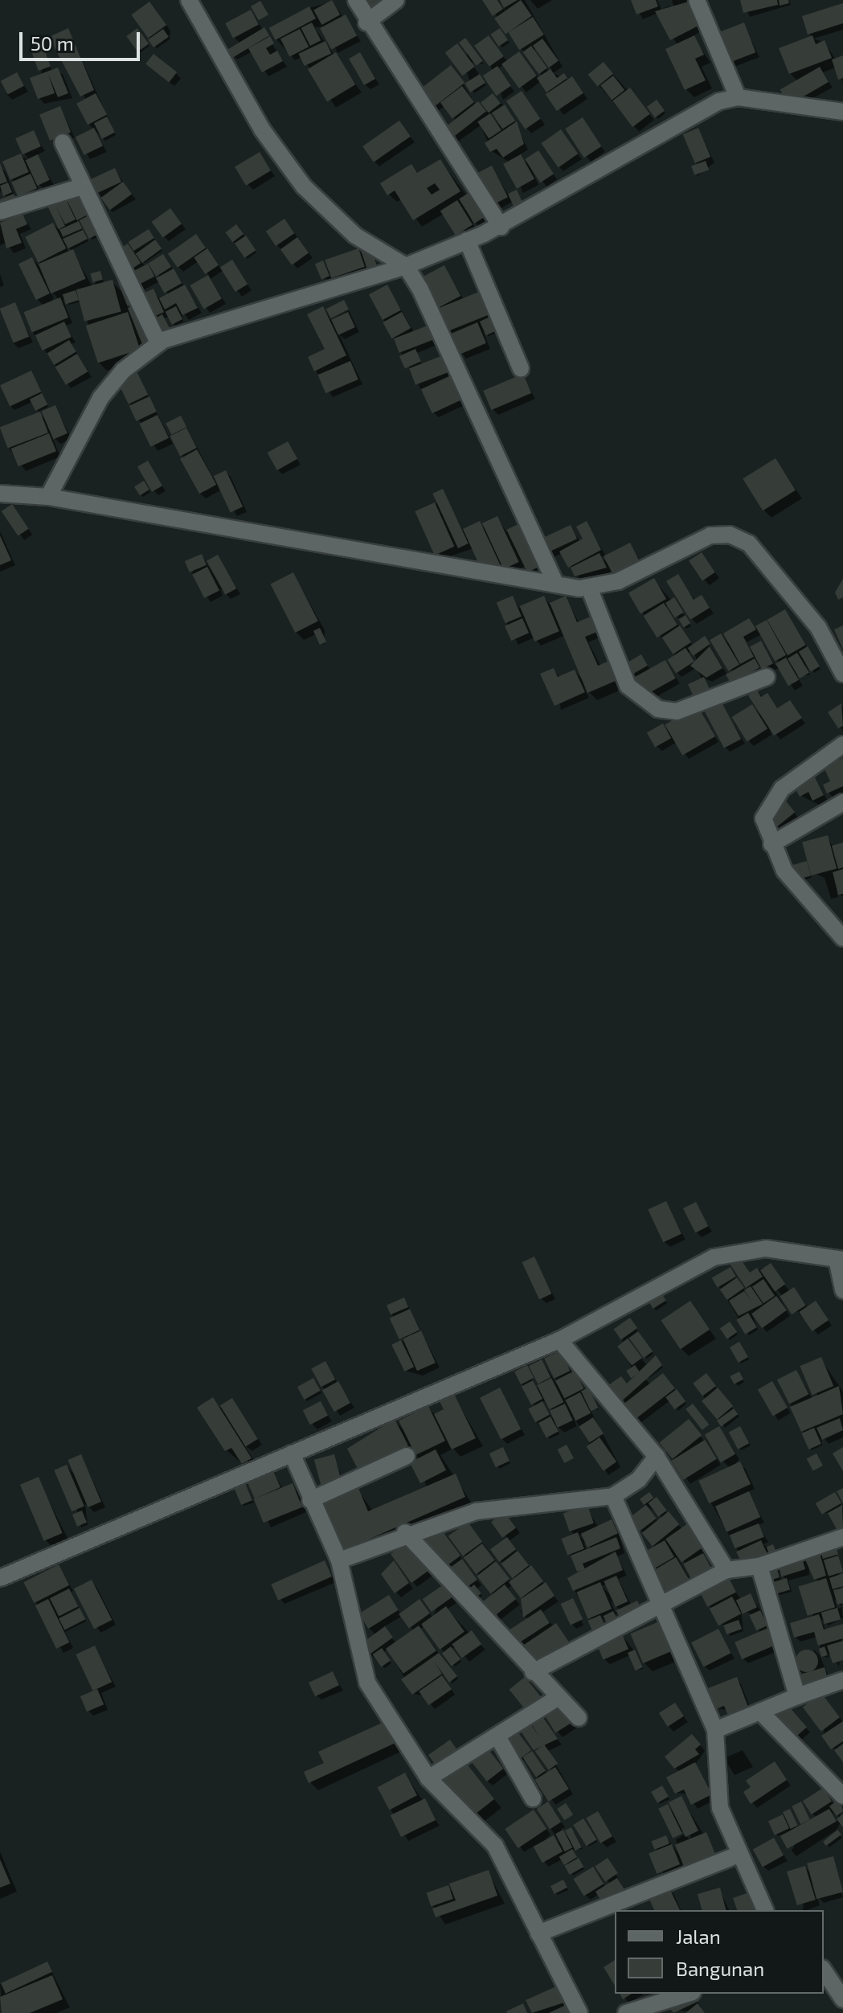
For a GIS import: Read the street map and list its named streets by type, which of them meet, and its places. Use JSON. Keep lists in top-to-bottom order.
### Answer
{
  "legend": ["Jalan", "Bangunan"],
  "scale_bar": "50 m"
}
